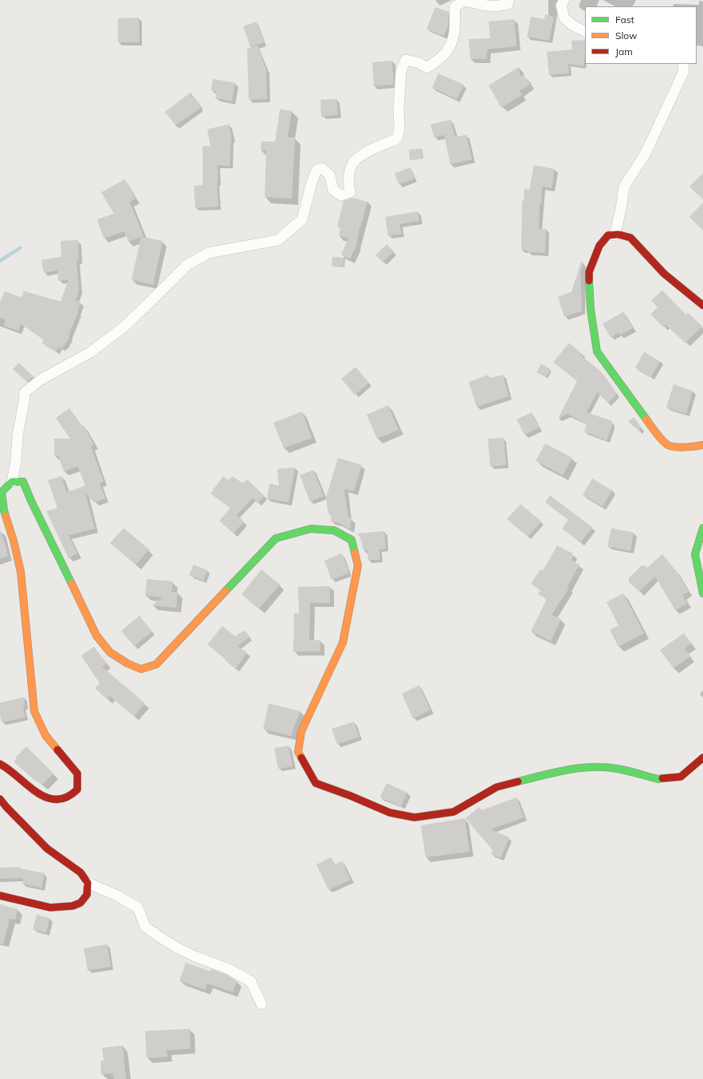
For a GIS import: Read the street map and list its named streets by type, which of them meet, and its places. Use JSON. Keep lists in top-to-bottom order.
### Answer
{
  "legend": ["Fast", "Slow", "Jam"]
}
